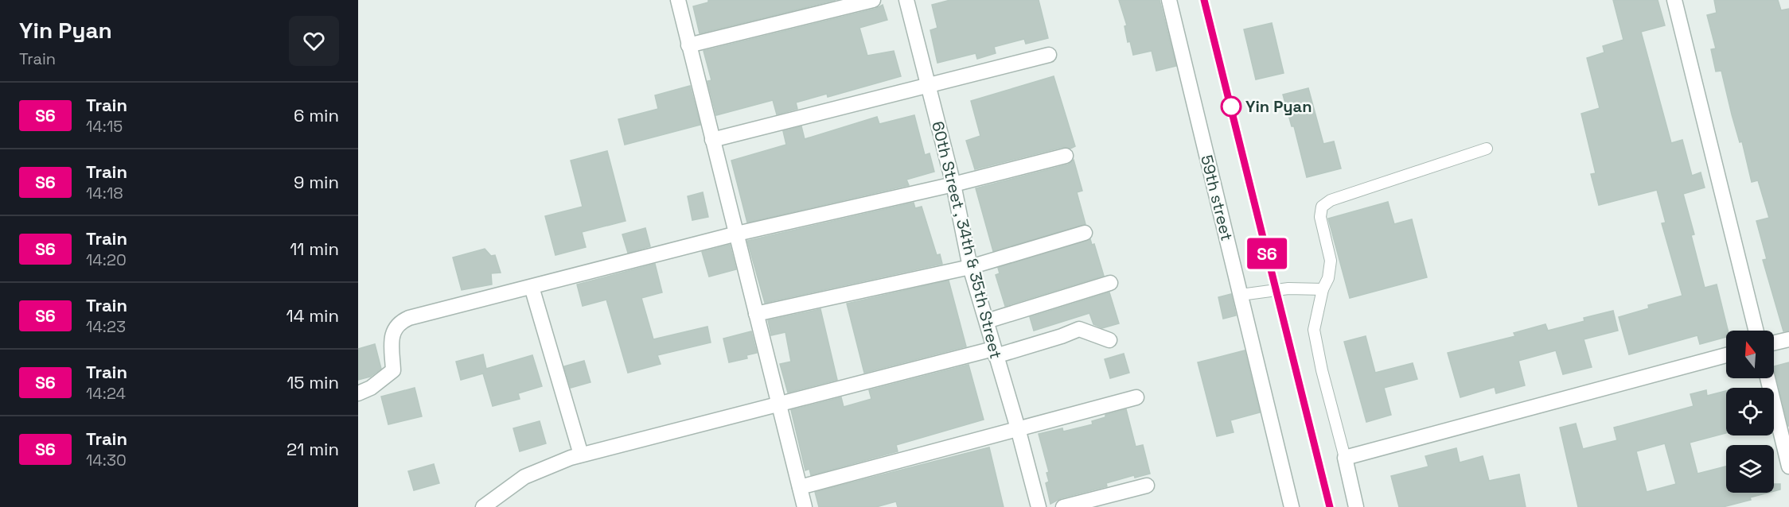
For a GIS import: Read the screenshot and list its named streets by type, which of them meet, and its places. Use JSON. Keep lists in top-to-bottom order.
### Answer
{
  "streets": {
    "street": ["59th street", "60th Street , 34th & 35th Street"]
  },
  "places": ["Yin Pyan"],
  "north": "top",
  "page": {
    "heading": ["Yin Pyan", "Train"],
    "on_map": "S6",
    "list": [
      {
        "mark": "S6",
        "name": "Train",
        "note": "14:15",
        "value": "6 min"
      },
      {
        "mark": "S6",
        "name": "Train",
        "note": "14:18",
        "value": "9 min"
      },
      {
        "mark": "S6",
        "name": "Train",
        "note": "14:20",
        "value": "11 min"
      },
      {
        "mark": "S6",
        "name": "Train",
        "note": "14:23",
        "value": "14 min"
      },
      {
        "mark": "S6",
        "name": "Train",
        "note": "14:24",
        "value": "15 min"
      },
      {
        "mark": "S6",
        "name": "Train",
        "note": "14:30",
        "value": "21 min"
      }
    ]
  }
}
